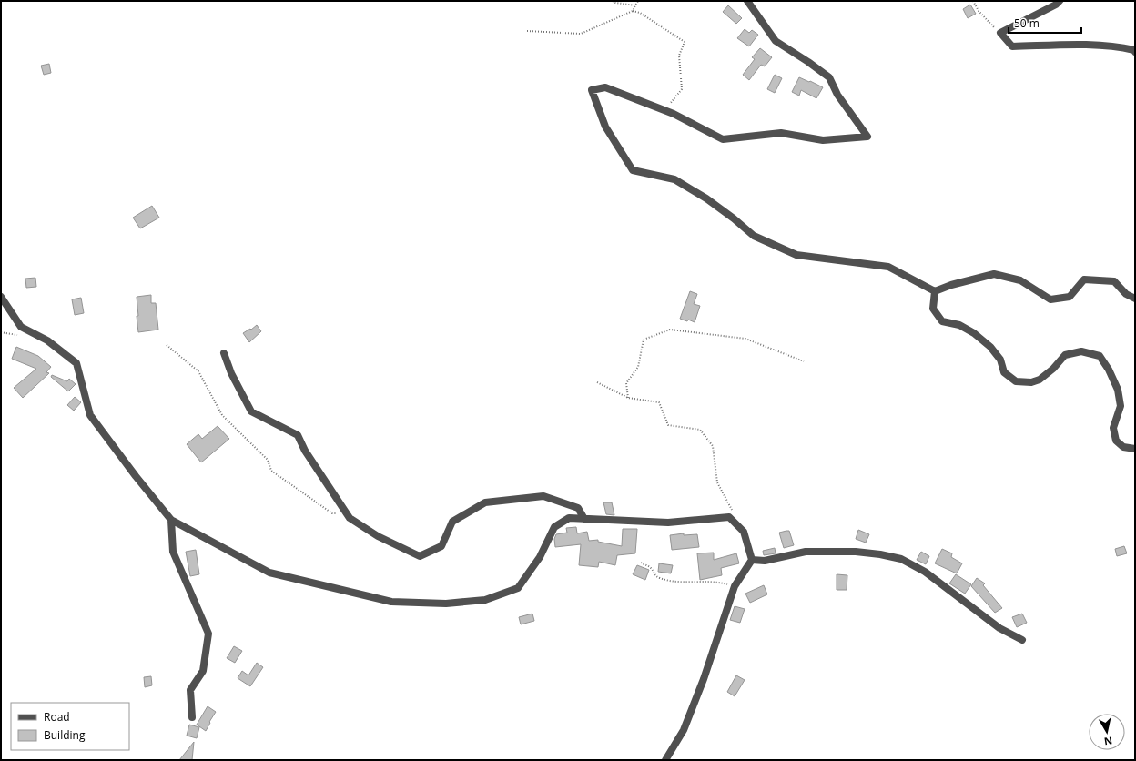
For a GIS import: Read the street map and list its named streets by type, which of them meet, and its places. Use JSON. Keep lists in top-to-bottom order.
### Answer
{
  "legend": ["Road", "Building"],
  "scale_bar": "50 m",
  "north": "bottom"
}
